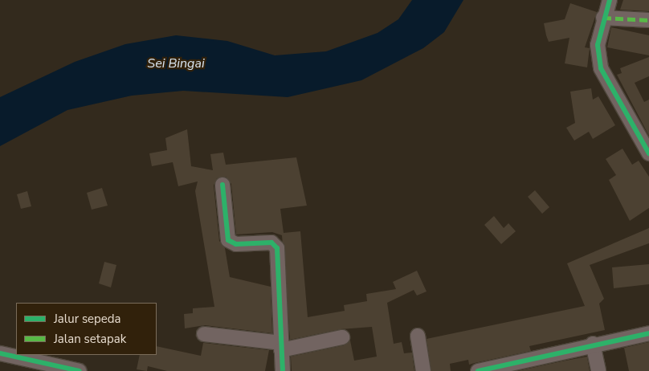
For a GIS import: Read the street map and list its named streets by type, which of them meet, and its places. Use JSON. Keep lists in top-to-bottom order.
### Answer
{
  "water": ["Sei Bingai"],
  "legend": ["Jalur sepeda", "Jalan setapak"]
}
